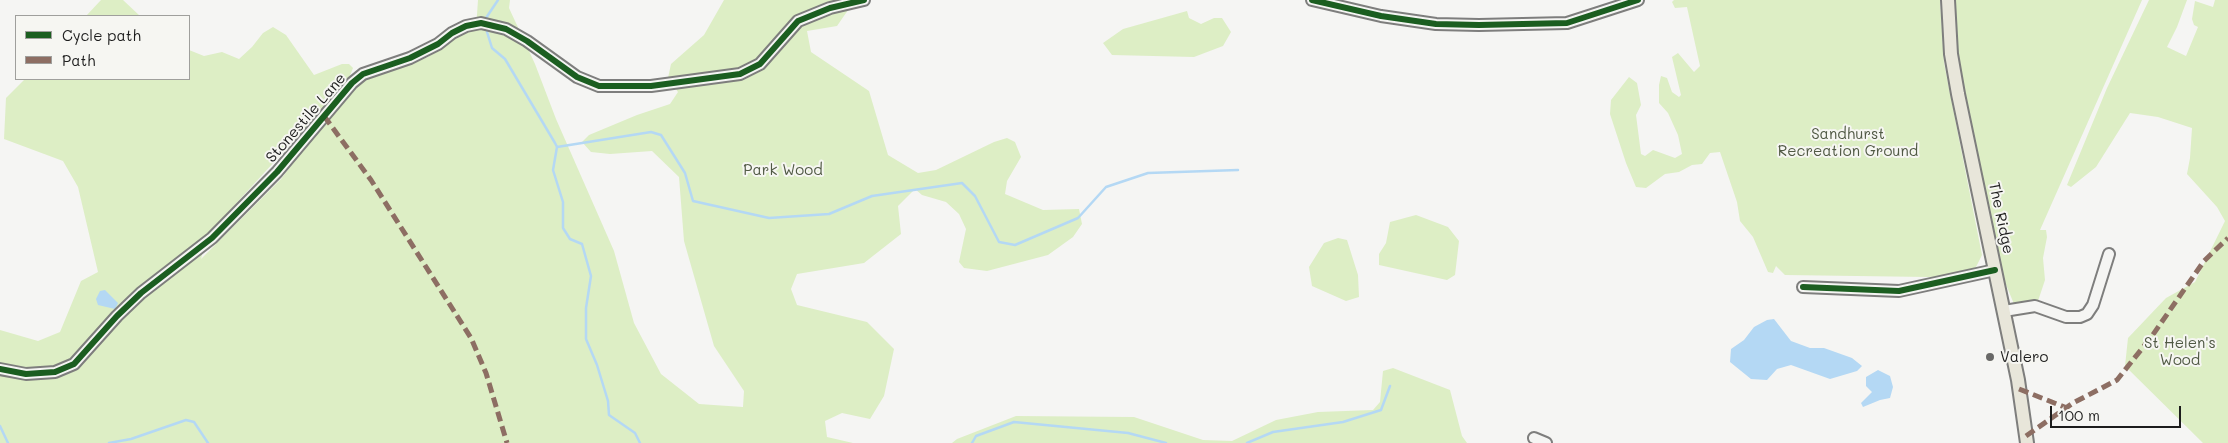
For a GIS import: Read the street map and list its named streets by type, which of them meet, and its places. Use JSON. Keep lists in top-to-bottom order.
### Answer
{
  "streets": {
    "main road": ["The Ridge"],
    "street": ["Stonestile Lane"]
  },
  "parks": ["Sandhurst Recreation Ground", "Park Wood", "St Helen's Wood"],
  "places": ["Valero"],
  "legend": ["Cycle path", "Path"],
  "scale_bar": "100 m"
}
